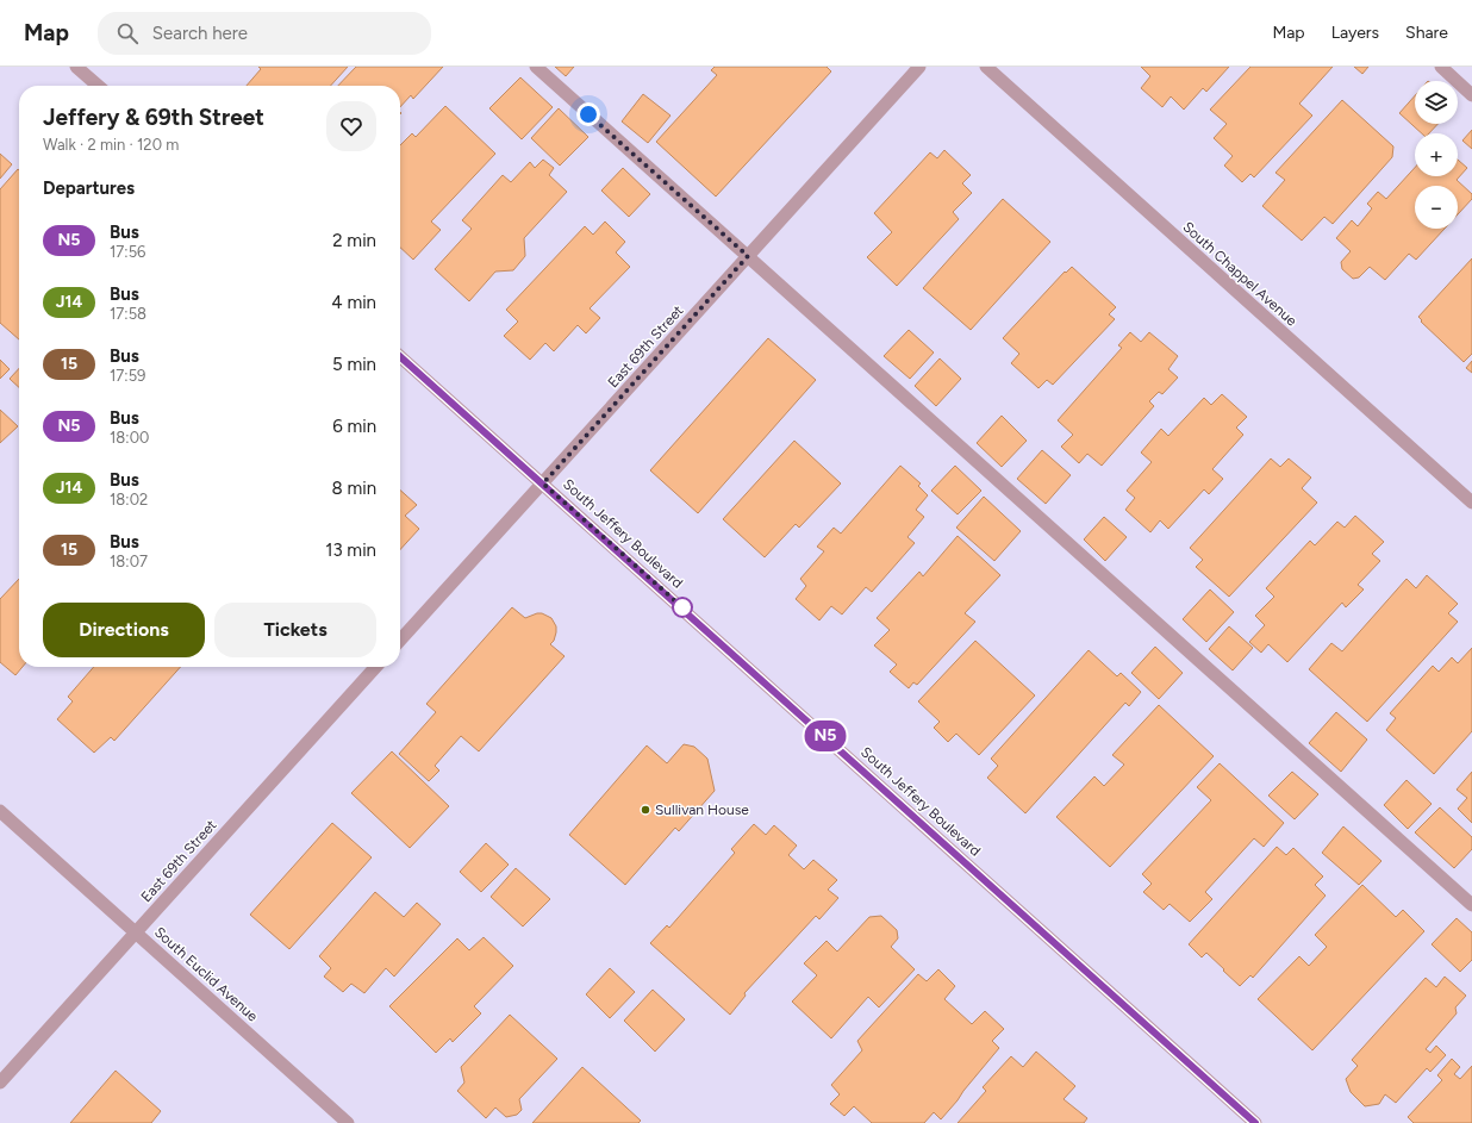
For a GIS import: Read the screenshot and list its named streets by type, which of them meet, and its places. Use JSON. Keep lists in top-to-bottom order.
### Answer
{
  "streets": {
    "street": [
      "South Chappel Avenue",
      "East 69th Street",
      "South Jeffery Boulevard",
      "South Euclid Avenue"
    ]
  },
  "crossings": [
    ["East 69th Street", "South Jeffery Boulevard"],
    ["East 69th Street", "South Euclid Avenue"]
  ],
  "places": ["Sullivan House"],
  "lines": ["bus line N5"],
  "page": {
    "header": "Map",
    "search": "Search here",
    "nav": ["Map", "Layers", "Share"],
    "on_map": "N5",
    "map_buttons": ["+", "−"],
    "heading": [
      ["Jeffery & 69th Street", "Walk · 2 min · 120 m"],
      "Departures"
    ],
    "list": [
      {
        "mark": "N5",
        "name": "Bus",
        "note": "17:56",
        "value": "2 min"
      },
      {
        "mark": "J14",
        "name": "Bus",
        "note": "17:58",
        "value": "4 min"
      },
      {
        "mark": "15",
        "name": "Bus",
        "note": "17:59",
        "value": "5 min"
      },
      {
        "mark": "N5",
        "name": "Bus",
        "note": "18:00",
        "value": "6 min"
      },
      {
        "mark": "J14",
        "name": "Bus",
        "note": "18:02",
        "value": "8 min"
      },
      {
        "mark": "15",
        "name": "Bus",
        "note": "18:07",
        "value": "13 min"
      }
    ],
    "buttons": ["Directions", "Tickets"]
  }
}
